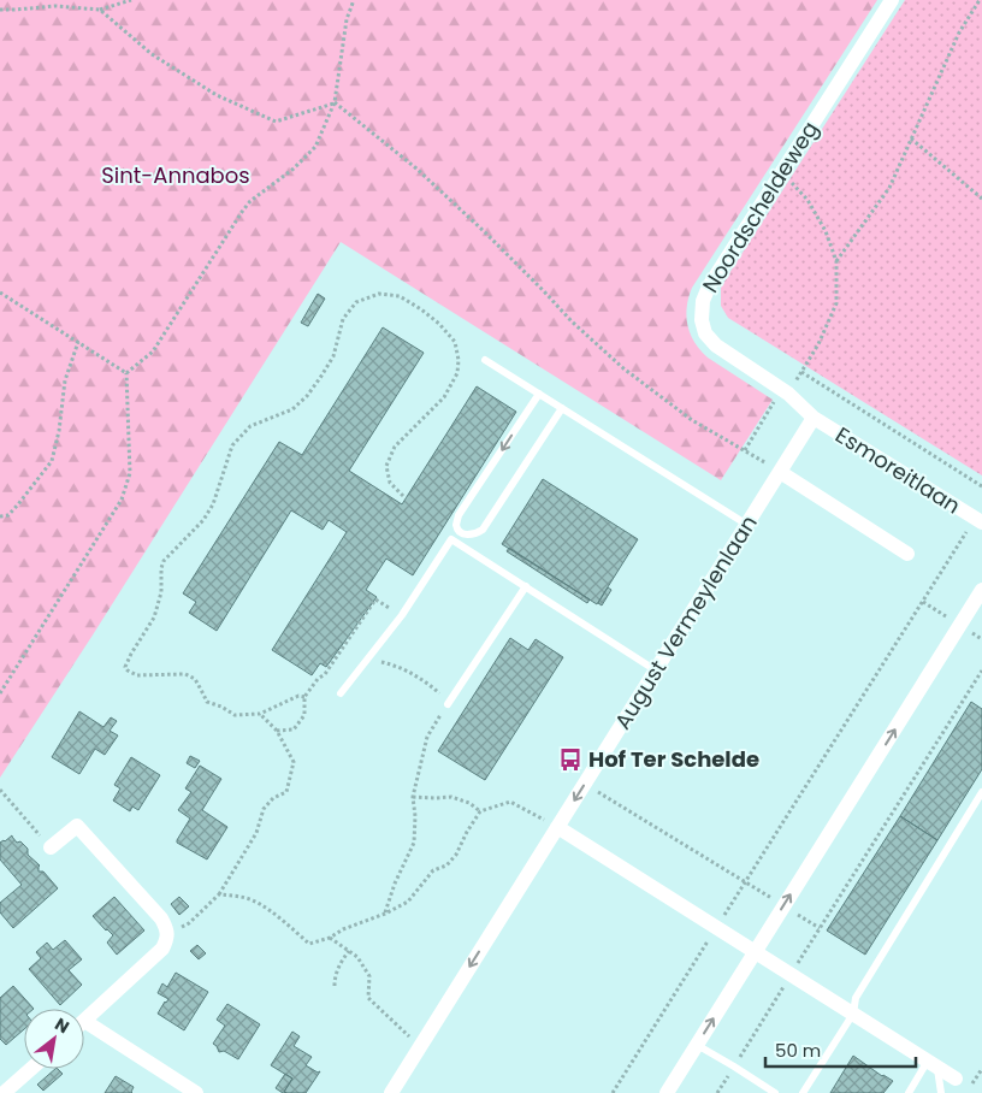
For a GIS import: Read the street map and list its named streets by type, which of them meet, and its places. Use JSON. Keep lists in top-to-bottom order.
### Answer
{
  "streets": {
    "street": ["Noordscheldeweg", "Esmoreitlaan", "August Vermeylenlaan"]
  },
  "crossings": [
    ["Noordscheldeweg", "Esmoreitlaan"],
    ["Noordscheldeweg", "August Vermeylenlaan"],
    ["Esmoreitlaan", "August Vermeylenlaan"]
  ],
  "one_way": ["August Vermeylenlaan"],
  "parks": ["Sint-Annabos"],
  "places": {
    "bus stop": ["Hof Ter Schelde"]
  },
  "scale_bar": "50 m",
  "north": "top right"
}
